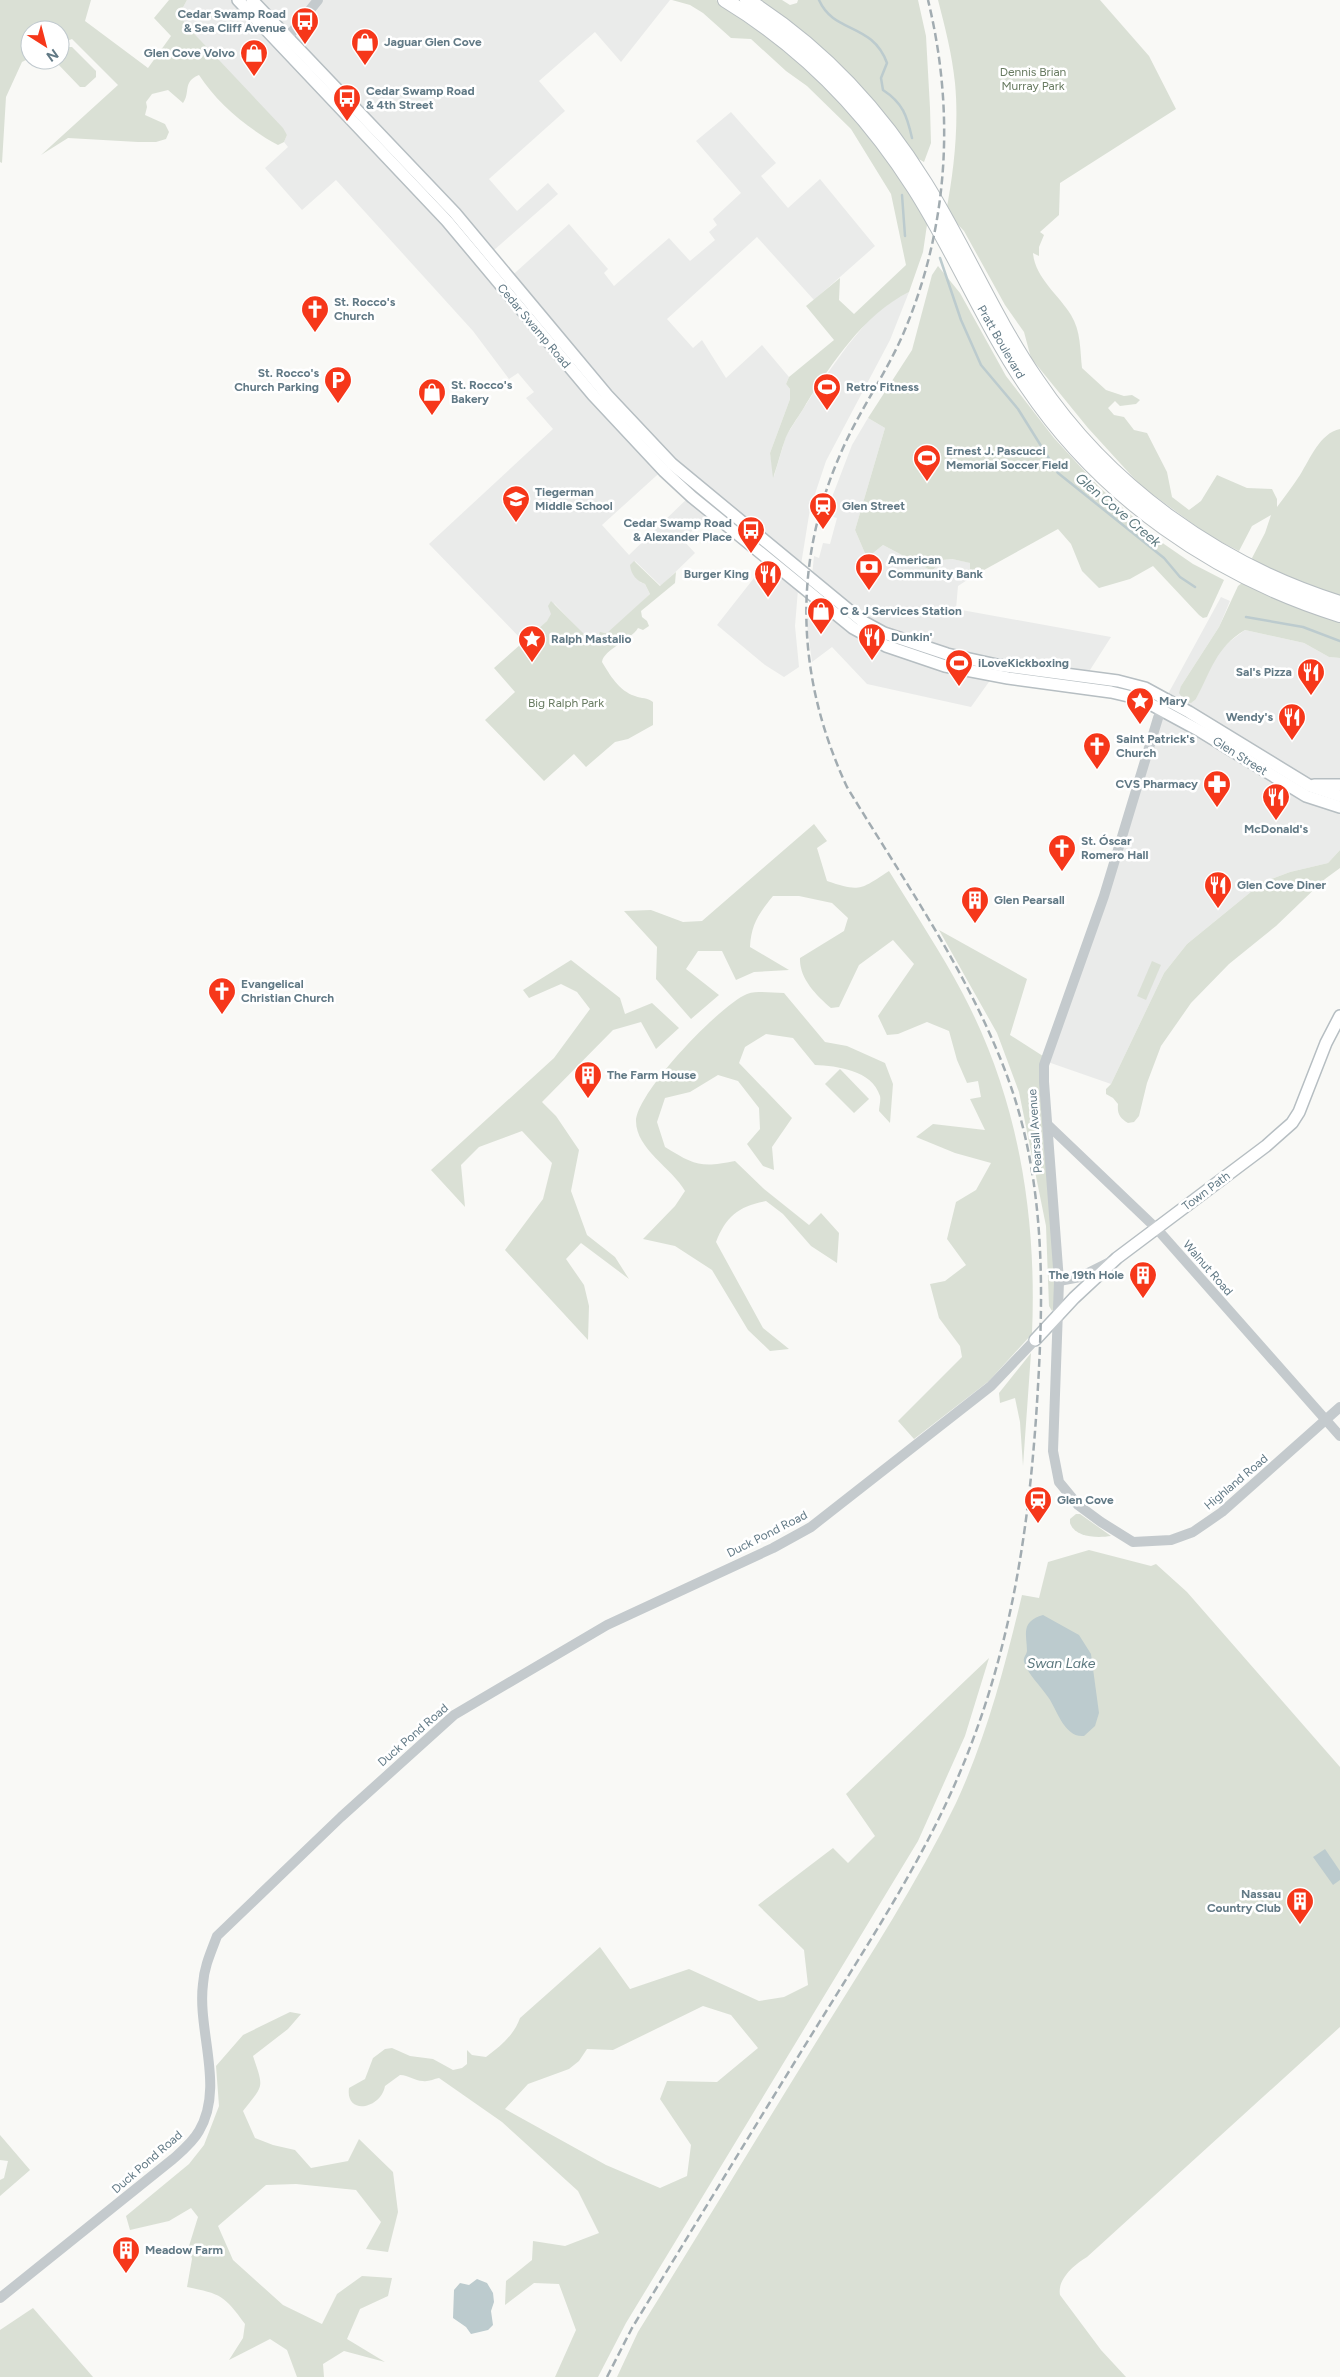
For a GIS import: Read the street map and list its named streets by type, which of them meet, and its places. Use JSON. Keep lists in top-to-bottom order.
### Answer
{
  "streets": {
    "main road": [
      "Cedar Swamp Road",
      "Pratt Boulevard",
      "Glen Street",
      "Town Path"
    ],
    "street": [
      "Pearsall Avenue",
      "Walnut Road",
      "Highland Road",
      "Duck Pond Road"
    ]
  },
  "crossings": [
    ["Cedar Swamp Road", "Glen Street"],
    ["Glen Street", "Pearsall Avenue"],
    ["Pearsall Avenue", "Town Path"],
    ["Pearsall Avenue", "Walnut Road"],
    ["Pearsall Avenue", "Highland Road"],
    ["Town Path", "Walnut Road"],
    ["Town Path", "Duck Pond Road"],
    ["Walnut Road", "Highland Road"]
  ],
  "water": ["Glen Cove Creek", "Swan Lake"],
  "parks": ["Dennis Brian Murray Park", "Big Ralph Park"],
  "places": {
    "bus stop": ["Cedar Swamp Road & Sea Cliff Avenue", "Cedar Swamp Road & 4th Street", "Cedar Swamp Road & Alexander Place"],
    "shop": [
      "Jaguar Glen Cove",
      "Glen Cove Volvo",
      "St. Rocco's Bakery",
      "C & J Services Station"
    ],
    "church": [
      "St. Rocco's Church",
      "Saint Patrick's Church",
      "St. Óscar Romero Hall",
      "Evangelical Christian Church"
    ],
    "parking": ["St. Rocco's Church Parking"],
    "sports": ["Retro Fitness", "Ernest J. Pascucci Memorial Soccer Field", "iLoveKickboxing"],
    "school or university": ["Tiegerman Middle School"],
    "station": ["Glen Street", "Glen Cove"],
    "bank": ["American Community Bank"],
    "restaurant": [
      "Burger King",
      "Dunkin'",
      "Sal's Pizza",
      "Wendy's",
      "McDonald's",
      "Glen Cove Diner"
    ],
    "place": ["Ralph Mastalio", "Mary"],
    "pharmacy": ["CVS Pharmacy"],
    "building": [
      "Glen Pearsall",
      "The Farm House",
      "The 19th Hole",
      "Nassau Country Club",
      "Meadow Farm"
    ]
  },
  "north": "bottom right"
}
